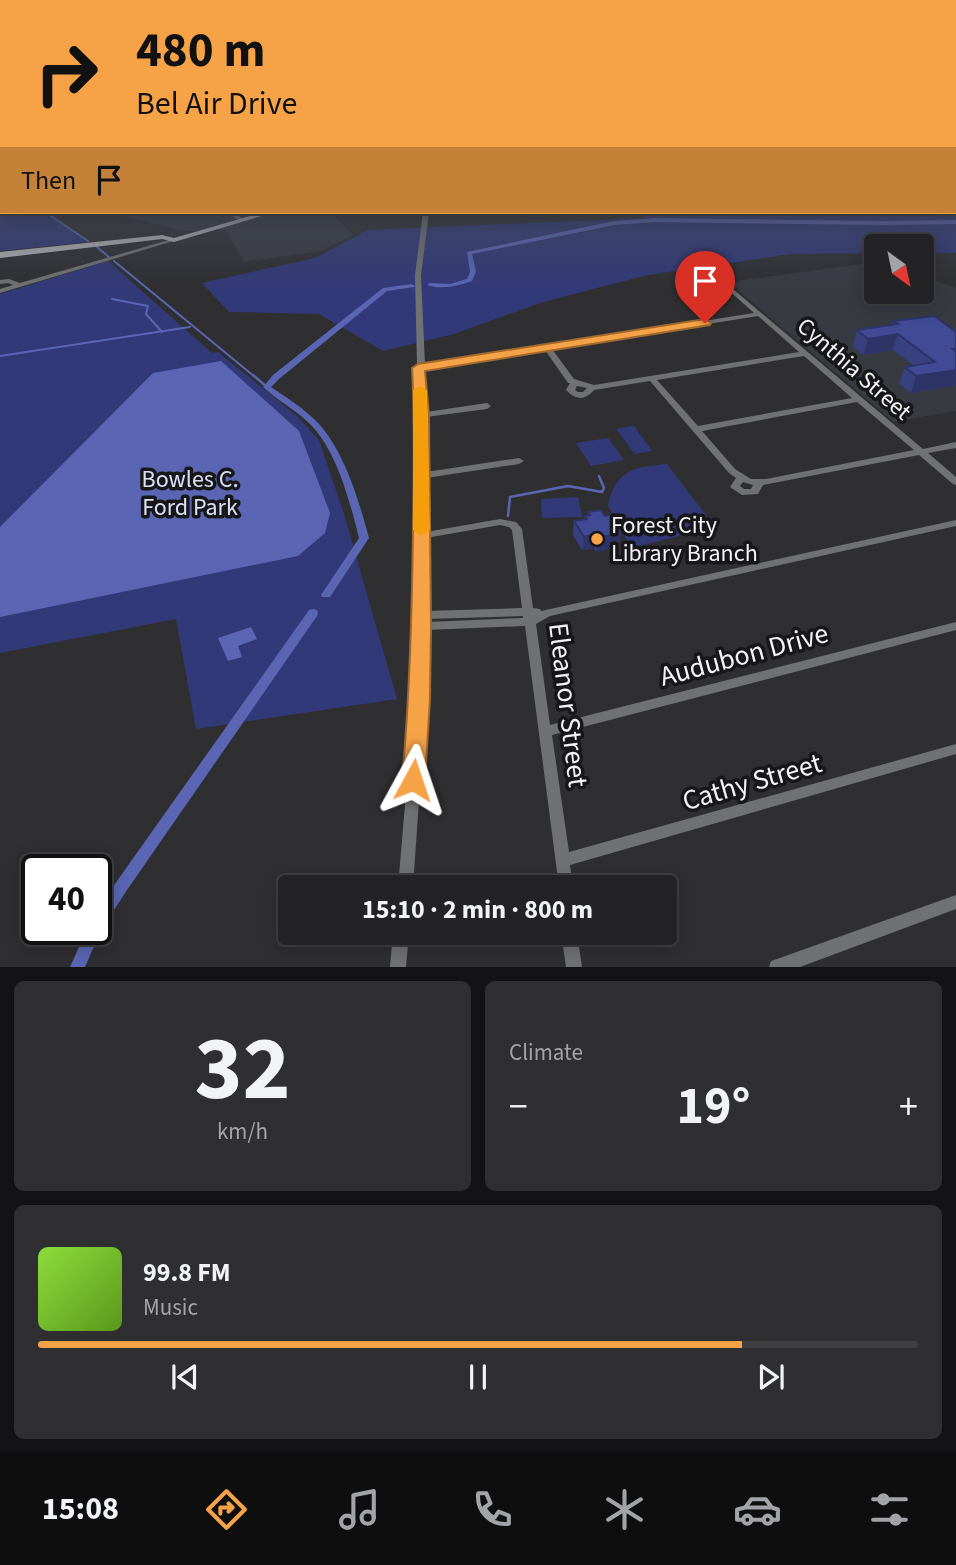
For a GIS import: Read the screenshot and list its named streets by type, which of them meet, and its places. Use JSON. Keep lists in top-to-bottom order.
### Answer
{
  "streets": {
    "street": [
      "Cynthia Street",
      "Audubon Drive",
      "Eleanor Street",
      "Cathy Street"
    ]
  },
  "crossings": [
    ["Audubon Drive", "Eleanor Street"],
    ["Eleanor Street", "Cathy Street"]
  ],
  "parks": ["Bowles C. Ford Park"],
  "places": ["Forest City Library Branch"],
  "north": "bottom right",
  "page": {
    "turn": ["480 m", "Bel Air Drive"],
    "then": "Then",
    "limit": "40",
    "trip": "15:10 · 2 min · 800 m",
    "tile": [
      ["32", "km/h"],
      "Climate"
    ],
    "heat": ["−", "19°", "+"],
    "song": ["99.8 FM", "Music"],
    "tabs": "15:08"
  }
}
